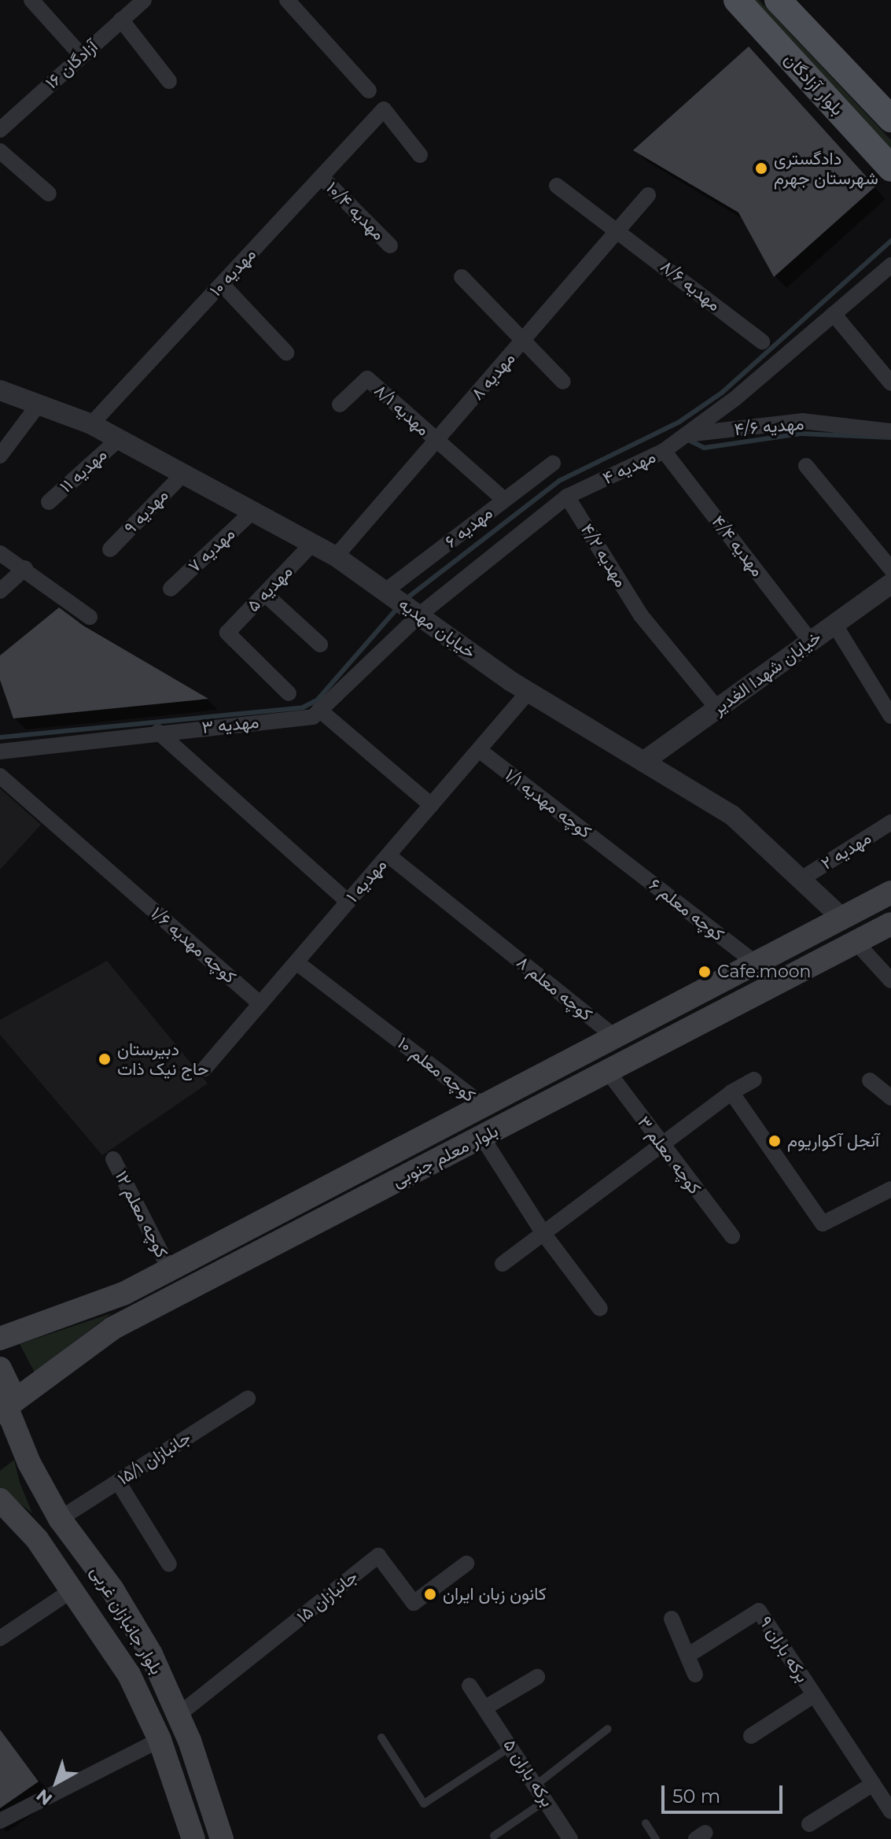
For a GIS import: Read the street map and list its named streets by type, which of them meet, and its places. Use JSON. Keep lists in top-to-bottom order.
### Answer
{
  "streets": {
    "main road": ["بلوار آزادگان", "بلوار معلم جنوبی", "بلوار جانبازان غربی"],
    "street": [
      "آزادگان ۱۶",
      "مهدیه ۱۰/۴",
      "مهدیه ۱۰",
      "مهدیه ۸/۶",
      "مهدیه ۸",
      "مهدیه ۸/۱",
      "مهدیه ۴/۶",
      "مهدیه ۴",
      "مهدیه ۱۱",
      "مهدیه ۹",
      "مهدیه ۶",
      "مهدیه ۴/۴",
      "مهدیه ۷",
      "مهدیه ۴/۲",
      "مهدیه ۵",
      "خیابان مهدیه",
      "خیابان شهدا الغدیر",
      "مهدیه ۳",
      "کوچه مهدیه ۱/۱",
      "مهدیه ۲",
      "مهدیه ۱",
      "کوچه معلم ۶",
      "کوچه مهدیه ۱/۶",
      "کوچه معلم ۸",
      "کوچه معلم ۱۰",
      "کوچه معلم ۳",
      "کوچه معلم ۱۲",
      "جانبازان ۱۵/۱",
      "جانبازان ۱۵",
      "برکه باران ۹",
      "برکه باران ۵"
    ]
  },
  "crossings": [
    ["مهدیه ۱۰/۴", "مهدیه ۱۰"],
    ["مهدیه ۱۰", "خیابان مهدیه"],
    ["مهدیه ۸/۶", "مهدیه ۸"],
    ["مهدیه ۸", "مهدیه ۸/۱"],
    ["مهدیه ۸", "خیابان مهدیه"],
    ["مهدیه ۴/۶", "مهدیه ۴"],
    ["مهدیه ۴", "مهدیه ۴/۴"],
    ["مهدیه ۴", "مهدیه ۴/۲"],
    ["مهدیه ۴", "خیابان مهدیه"],
    ["مهدیه ۴", "مهدیه ۳"],
    ["مهدیه ۱۱", "خیابان مهدیه"],
    ["مهدیه ۹", "خیابان مهدیه"],
    ["مهدیه ۶", "خیابان مهدیه"],
    ["مهدیه ۴/۴", "خیابان شهدا الغدیر"],
    ["مهدیه ۷", "خیابان مهدیه"],
    ["مهدیه ۴/۲", "خیابان شهدا الغدیر"],
    ["مهدیه ۵", "خیابان مهدیه"],
    ["خیابان مهدیه", "خیابان شهدا الغدیر"],
    ["خیابان مهدیه", "مهدیه ۳"],
    ["خیابان مهدیه", "مهدیه ۲"],
    ["خیابان مهدیه", "مهدیه ۱"],
    ["خیابان مهدیه", "بلوار معلم جنوبی"],
    ["کوچه مهدیه ۱/۱", "مهدیه ۱"],
    ["کوچه مهدیه ۱/۱", "کوچه معلم ۶"],
    ["مهدیه ۱", "کوچه مهدیه ۱/۶"],
    ["مهدیه ۱", "کوچه معلم ۸"],
    ["مهدیه ۱", "کوچه معلم ۱۰"],
    ["کوچه معلم ۶", "بلوار معلم جنوبی"],
    ["کوچه معلم ۸", "بلوار معلم جنوبی"],
    ["کوچه معلم ۱۰", "بلوار معلم جنوبی"],
    ["کوچه معلم ۳", "بلوار معلم جنوبی"],
    ["بلوار معلم جنوبی", "کوچه معلم ۱۲"],
    ["بلوار معلم جنوبی", "بلوار جانبازان غربی"],
    ["جانبازان ۱۵/۱", "بلوار جانبازان غربی"],
    ["جانبازان ۱۵", "بلوار جانبازان غربی"]
  ],
  "places": [
    "دادگستری شهرستان جهرم",
    "Cafe.moon",
    "دبیرستان حاج نیک ذات",
    "آنجل آکواریوم",
    "کانون زبان ایران"
  ],
  "scale_bar": "50 m",
  "north": "bottom left"
}
